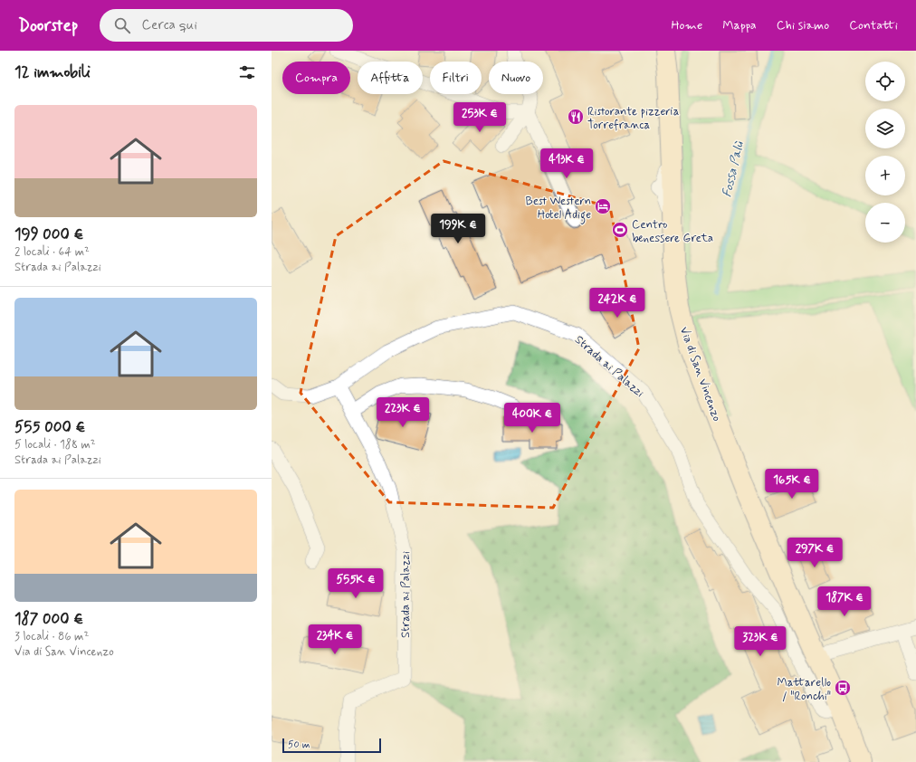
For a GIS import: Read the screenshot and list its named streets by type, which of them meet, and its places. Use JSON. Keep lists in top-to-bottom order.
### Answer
{
  "streets": {
    "main road": ["Via di San Vincenzo"],
    "street": ["Strada ai Palazzi"]
  },
  "crossings": [
    ["Strada ai Palazzi", "Via di San Vincenzo"]
  ],
  "water": ["Fossa Palù"],
  "places": {
    "restaurant": ["Ristorante pizzeria Torrefranca"],
    "hotel": ["Best Western Hotel Adige"],
    "sports": ["Centro benessere Greta"],
    "bus stop": ["Mattarello / \"Ronchi\""]
  },
  "scale_bar": "50 m",
  "page": {
    "header": "Doorstep",
    "search": "Cerca qui",
    "nav": [
      "Home",
      "Mappa",
      "Chi siamo",
      "Contatti"
    ],
    "heading": "12 immobili",
    "map_buttons": ["+", "−"],
    "chip": [
      "Compra",
      "Affitta",
      "Filtri",
      "Nuovo"
    ],
    "list": [
      {
        "name": "199 000 €",
        "note": "2 locali · 64 m² · Strada ai Palazzi"
      },
      {
        "name": "555 000 €",
        "note": "5 locali · 188 m² · Strada ai Palazzi"
      },
      {
        "name": "187 000 €",
        "note": "3 locali · 86 m² · Via di San Vincenzo"
      }
    ],
    "price": [
      "253K €",
      "413K €",
      "199K €",
      "242K €",
      "223K €",
      "400K €",
      "165K €",
      "297K €",
      "555K €",
      "187K €",
      "234K €",
      "323K €"
    ],
    "scale": "50 m"
  }
}
